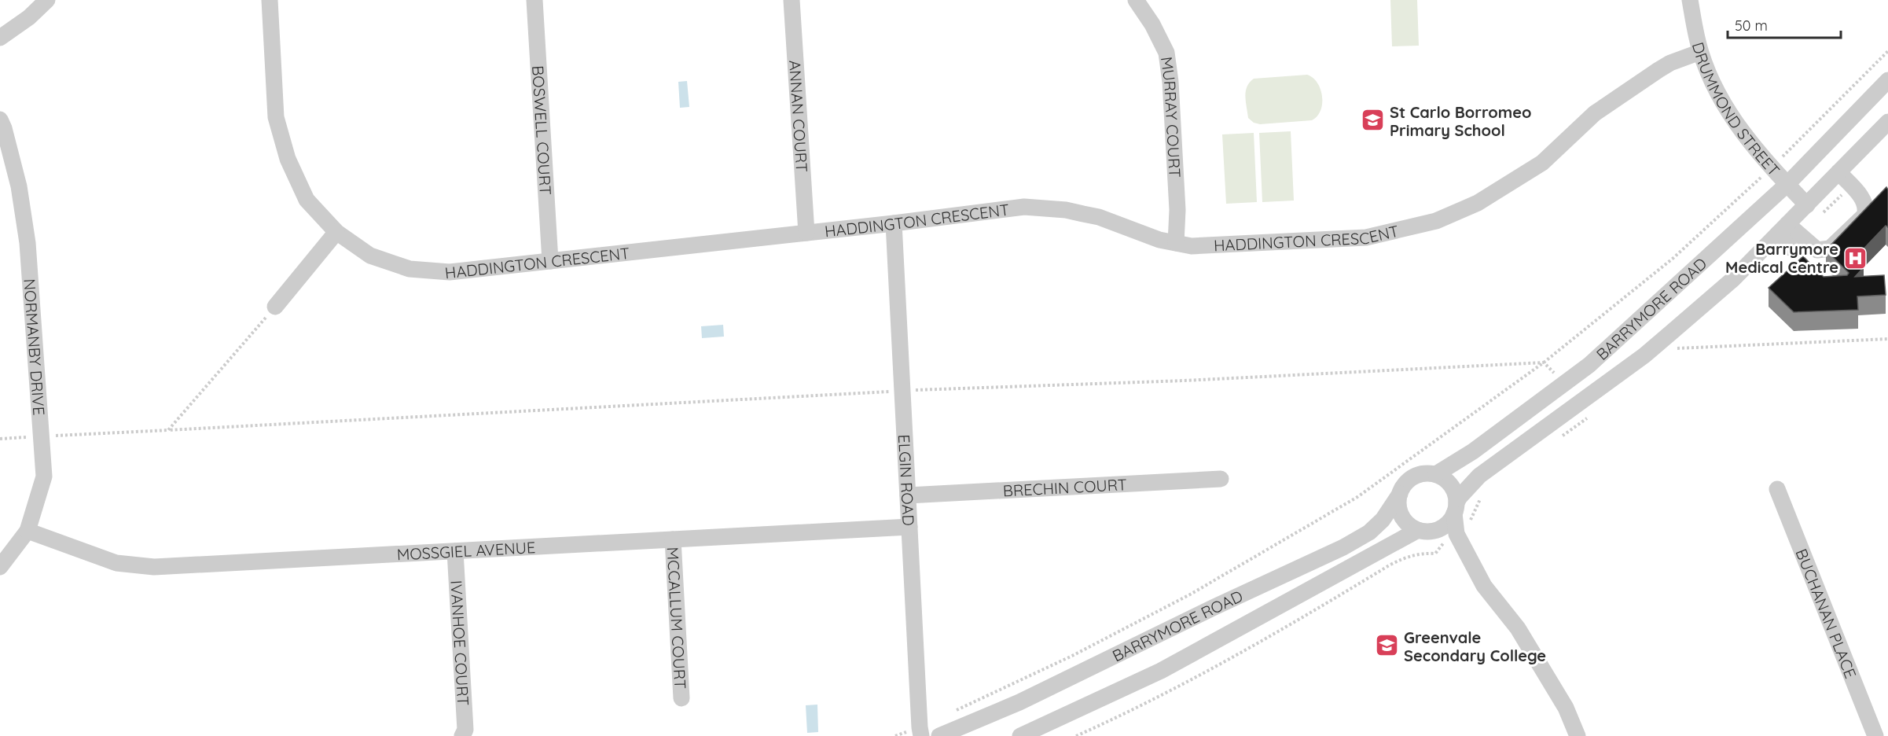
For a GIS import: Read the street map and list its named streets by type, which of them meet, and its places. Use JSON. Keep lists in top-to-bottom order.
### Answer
{
  "streets": {
    "street": [
      "DRUMMOND STREET",
      "ANNAN COURT",
      "MURRAY COURT",
      "BOSWELL COURT",
      "HADDINGTON CRESCENT",
      "BARRYMORE ROAD",
      "NORMANBY DRIVE",
      "ELGIN ROAD",
      "BRECHIN COURT",
      "MOSSGIEL AVENUE",
      "BUCHANAN PLACE",
      "MCCALLUM COURT",
      "IVANHOE COURT"
    ]
  },
  "crossings": [
    ["DRUMMOND STREET", "HADDINGTON CRESCENT"],
    ["DRUMMOND STREET", "BARRYMORE ROAD"],
    ["ANNAN COURT", "HADDINGTON CRESCENT"],
    ["MURRAY COURT", "HADDINGTON CRESCENT"],
    ["BOSWELL COURT", "HADDINGTON CRESCENT"],
    ["HADDINGTON CRESCENT", "ELGIN ROAD"],
    ["NORMANBY DRIVE", "MOSSGIEL AVENUE"],
    ["ELGIN ROAD", "BRECHIN COURT"],
    ["ELGIN ROAD", "MOSSGIEL AVENUE"],
    ["MOSSGIEL AVENUE", "MCCALLUM COURT"],
    ["MOSSGIEL AVENUE", "IVANHOE COURT"]
  ],
  "places": {
    "school or university": ["St Carlo Borromeo Primary School", "Greenvale Secondary College"],
    "hospital": ["Barrymore Medical Centre"]
  },
  "scale_bar": "50 m"
}
